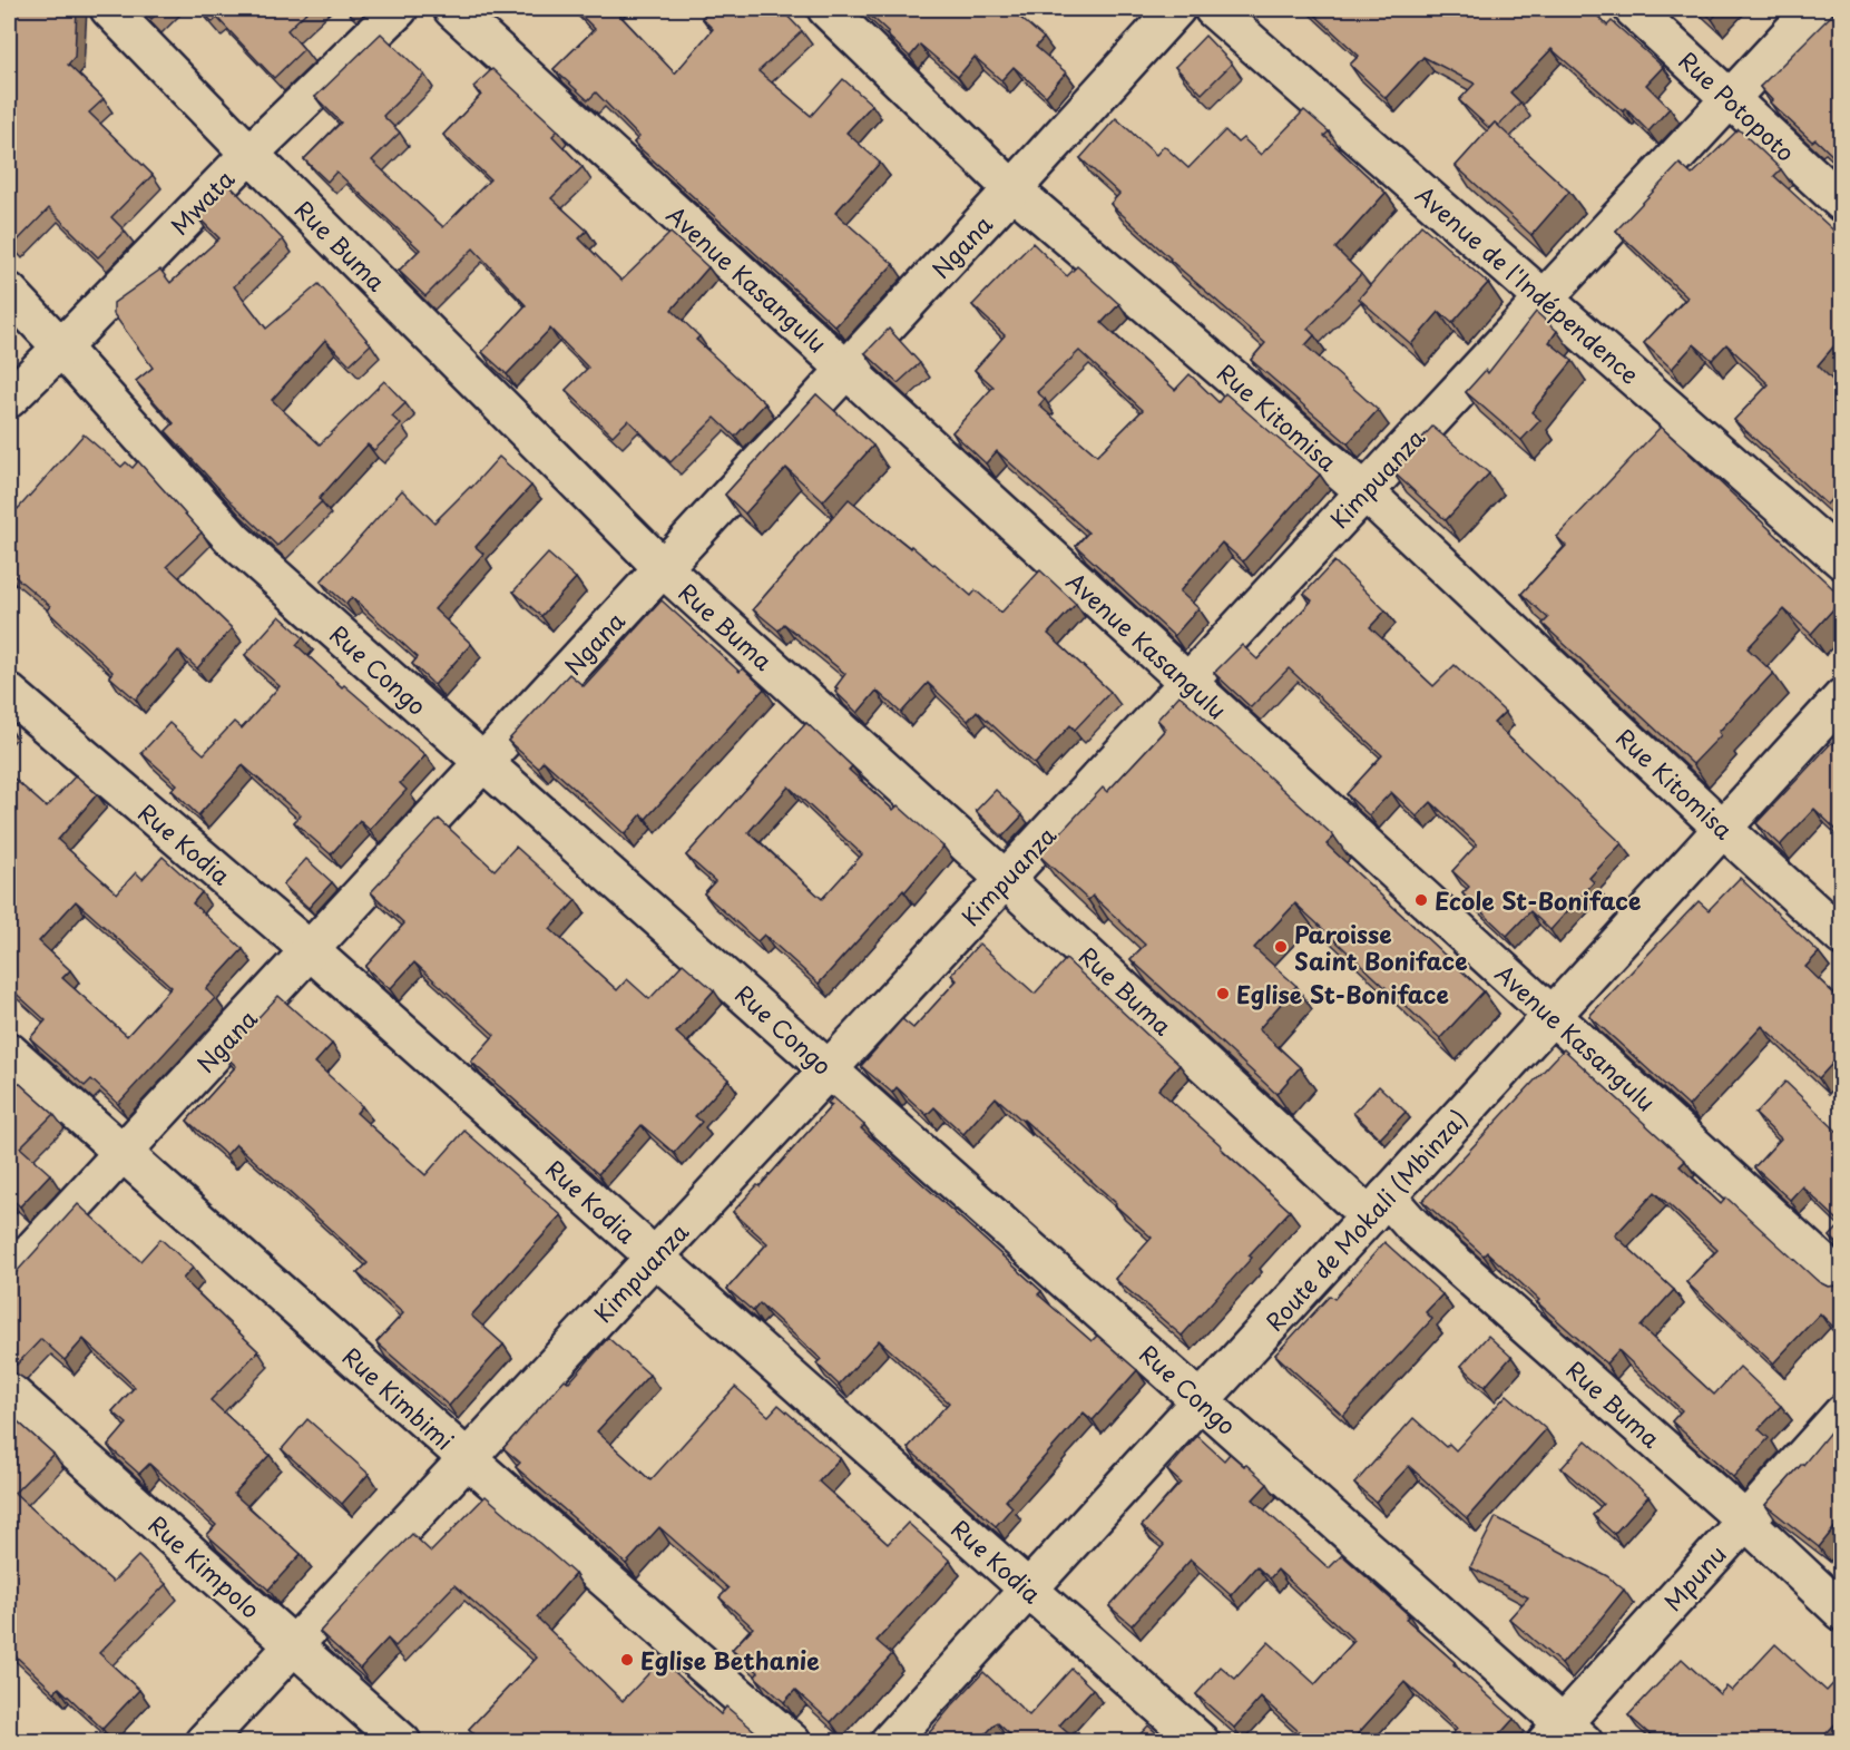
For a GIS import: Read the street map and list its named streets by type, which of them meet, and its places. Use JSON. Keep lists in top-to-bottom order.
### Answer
{
  "streets": {
    "street": [
      "Rue Potopoto",
      "Mwata",
      "Rue Buma",
      "Ngana",
      "Avenue Kasangulu",
      "Avenue de l'Indépendence",
      "Rue Kitomisa",
      "Kimpuanza",
      "Rue Congo",
      "Rue Kodia",
      "Route de Mokali (Mbinza)",
      "Rue Kimbimi",
      "Rue Kimpolo",
      "Mpunu"
    ]
  },
  "crossings": [
    ["Rue Potopoto", "Kimpuanza"],
    ["Mwata", "Rue Buma"],
    ["Mwata", "Rue Congo"],
    ["Rue Buma", "Ngana"],
    ["Rue Buma", "Kimpuanza"],
    ["Rue Buma", "Route de Mokali (Mbinza)"],
    ["Rue Buma", "Mpunu"],
    ["Ngana", "Avenue Kasangulu"],
    ["Ngana", "Rue Kitomisa"],
    ["Ngana", "Rue Congo"],
    ["Ngana", "Rue Kodia"],
    ["Ngana", "Rue Kimbimi"],
    ["Avenue Kasangulu", "Kimpuanza"],
    ["Avenue Kasangulu", "Route de Mokali (Mbinza)"],
    ["Avenue de l'Indépendence", "Kimpuanza"],
    ["Rue Kitomisa", "Kimpuanza"],
    ["Rue Kitomisa", "Route de Mokali (Mbinza)"],
    ["Kimpuanza", "Rue Congo"],
    ["Kimpuanza", "Rue Kodia"],
    ["Kimpuanza", "Rue Kimbimi"],
    ["Kimpuanza", "Rue Kimpolo"],
    ["Rue Congo", "Route de Mokali (Mbinza)"],
    ["Rue Congo", "Mpunu"],
    ["Rue Kodia", "Route de Mokali (Mbinza)"]
  ],
  "places": [
    "Ecole St-Boniface",
    "Paroisse Saint Boniface",
    "Eglise St-Boniface",
    "Eglise Bethanie"
  ]
}
